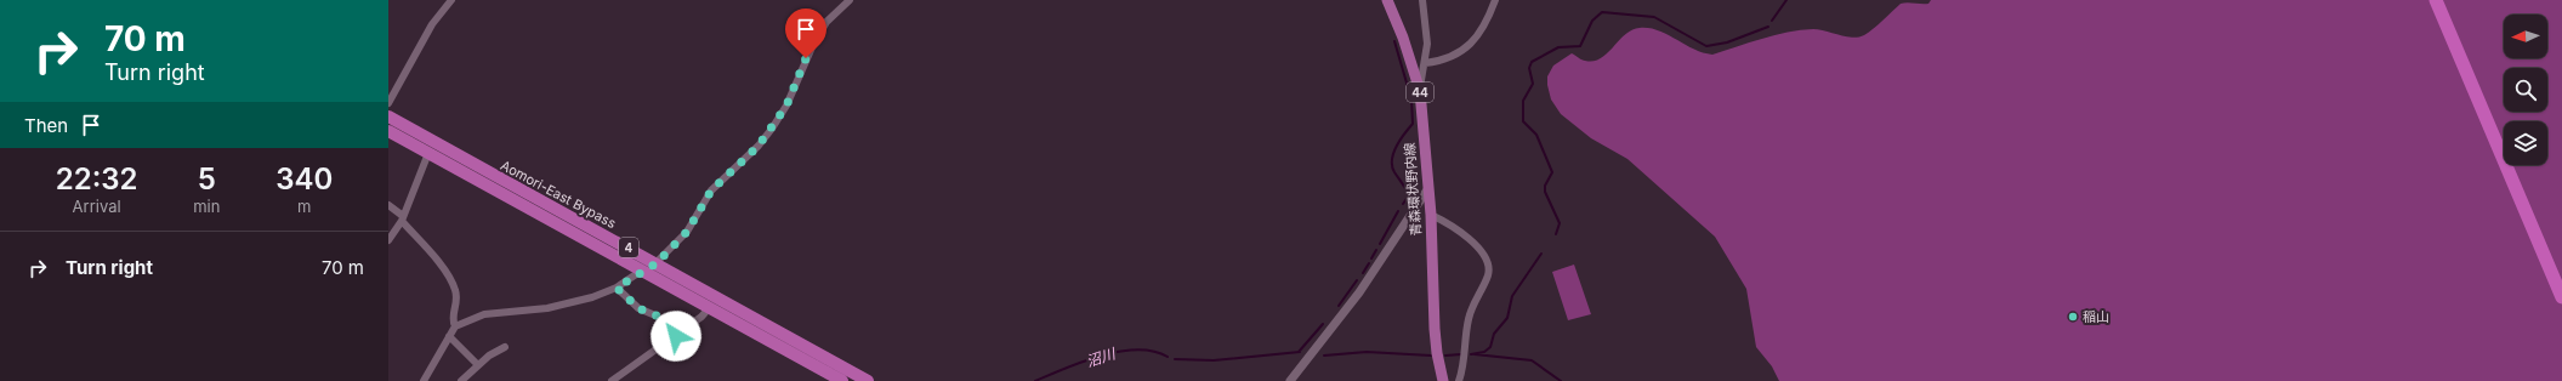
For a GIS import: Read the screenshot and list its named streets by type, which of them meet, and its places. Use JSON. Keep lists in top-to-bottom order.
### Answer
{
  "streets": {
    "highway": ["Aomori-East Bypass", "4"],
    "main road": ["44", "青森環状野内線"]
  },
  "water": ["沼川"],
  "places": ["稲山"],
  "north": "left",
  "page": {
    "turn": ["70 m", "Turn right"],
    "then": "Then",
    "eta": [
      "22:32",
      "Arrival",
      "5",
      "min",
      "340",
      "m"
    ],
    "list": [
      {
        "name": "Turn right",
        "value": "70 m"
      }
    ]
  }
}
